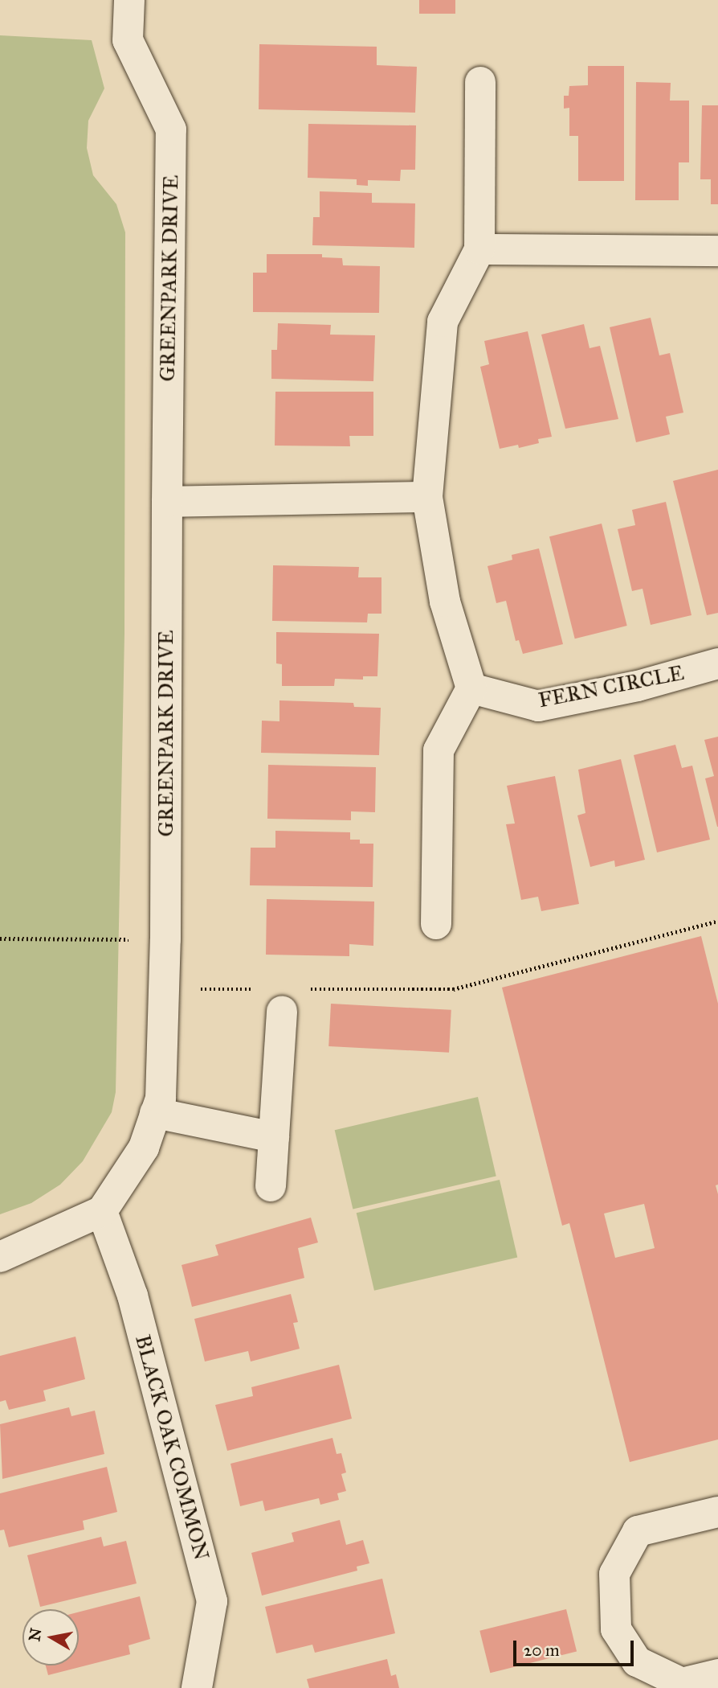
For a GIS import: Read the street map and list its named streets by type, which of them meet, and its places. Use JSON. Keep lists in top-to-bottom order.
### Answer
{
  "streets": {
    "street": ["GREENPARK DRIVE", "FERN CIRCLE", "BLACK OAK COMMON"]
  },
  "crossings": [
    ["GREENPARK DRIVE", "BLACK OAK COMMON"]
  ],
  "scale_bar": "20 m",
  "north": "left"
}
